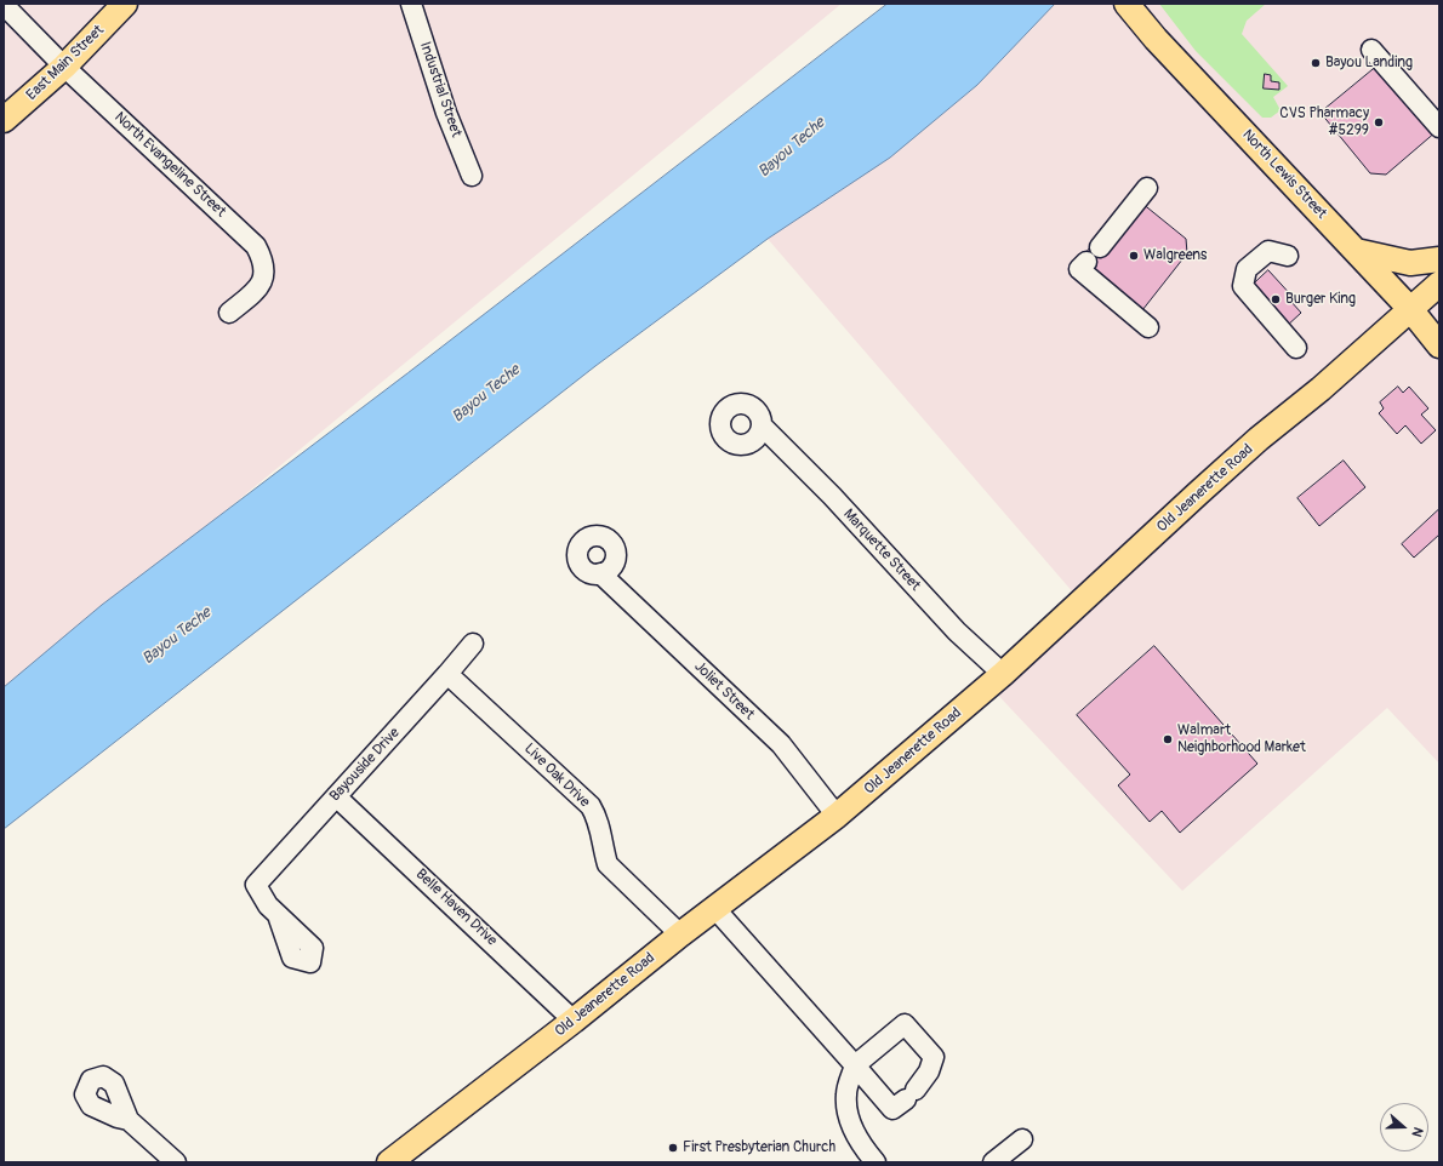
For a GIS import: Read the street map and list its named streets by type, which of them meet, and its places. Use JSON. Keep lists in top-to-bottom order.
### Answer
{
  "streets": {
    "main road": ["East Main Street", "North Lewis Street", "Old Jeanerette Road"],
    "street": [
      "Industrial Street",
      "North Evangeline Street",
      "Marquette Street",
      "Joliet Street",
      "Bayouside Drive",
      "Live Oak Drive",
      "Belle Haven Drive"
    ]
  },
  "crossings": [
    ["East Main Street", "North Evangeline Street"],
    ["North Lewis Street", "Old Jeanerette Road"],
    ["Old Jeanerette Road", "Marquette Street"],
    ["Old Jeanerette Road", "Joliet Street"],
    ["Old Jeanerette Road", "Live Oak Drive"],
    ["Old Jeanerette Road", "Belle Haven Drive"],
    ["Bayouside Drive", "Live Oak Drive"],
    ["Bayouside Drive", "Belle Haven Drive"]
  ],
  "water": ["Bayou Teche"],
  "places": [
    "Bayou Landing",
    "CVS Pharmacy #5299",
    "Walgreens",
    "Burger King",
    "Walmart Neighborhood Market",
    "First Presbyterian Church"
  ],
  "north": "right"
}
